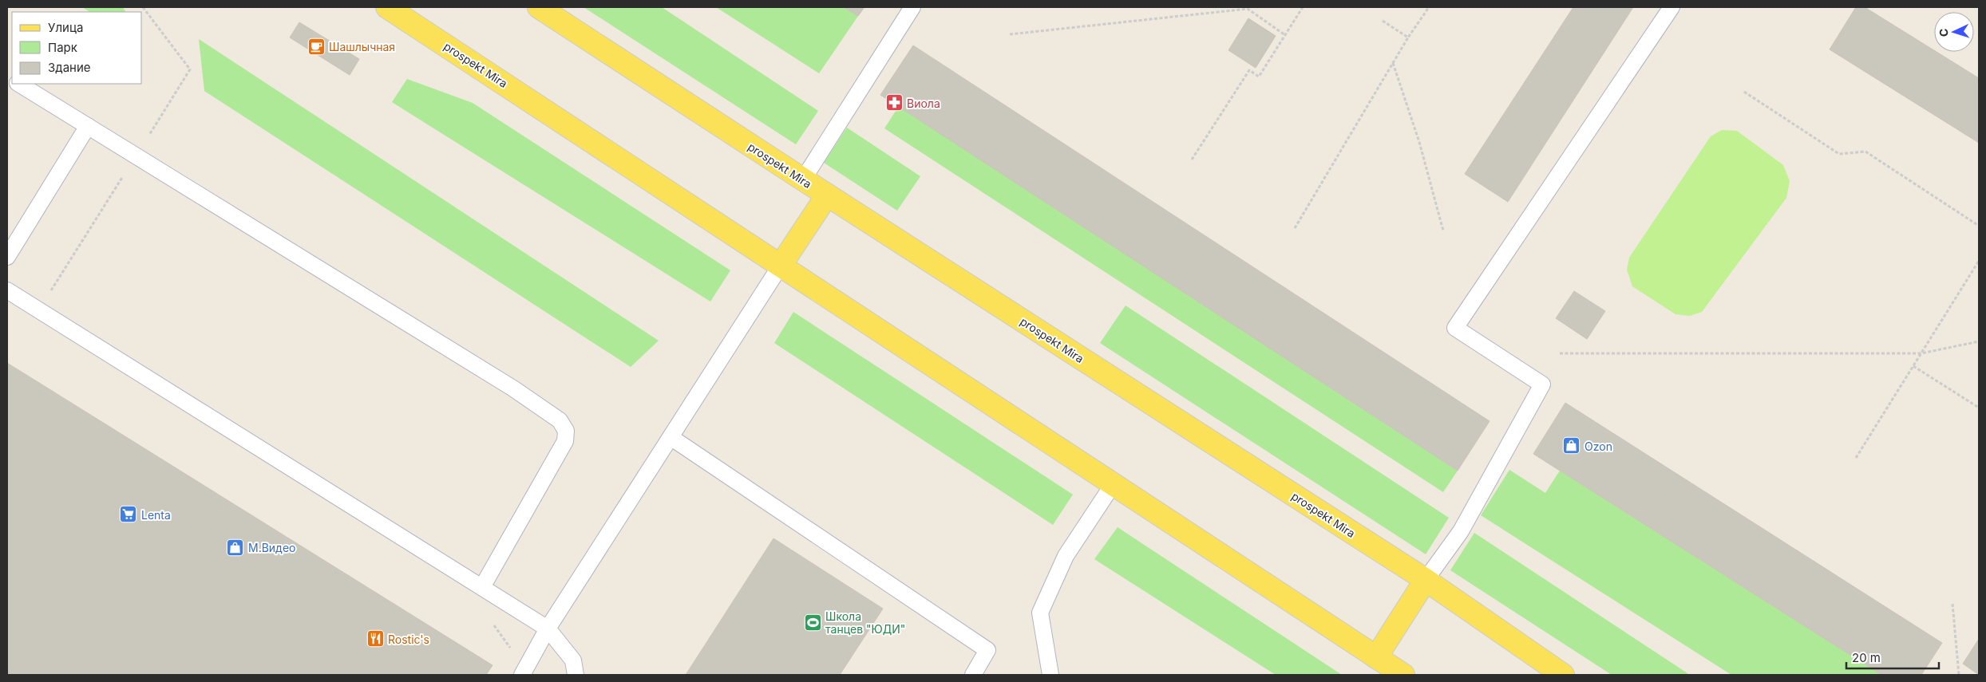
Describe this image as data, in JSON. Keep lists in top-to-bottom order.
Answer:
{
  "streets": {
    "main road": ["prospekt Mira"]
  },
  "places": {
    "cafe": ["Шашлычная"],
    "pharmacy": ["Виола"],
    "shop": ["Ozon", "М.Видео"],
    "supermarket": ["Lenta"],
    "sports": ["Школа танцев \"ЮДИ\""],
    "restaurant": ["Rostic's"]
  },
  "legend": ["Улица", "Парк", "Здание"],
  "scale_bar": "20 m",
  "north": "left"
}
